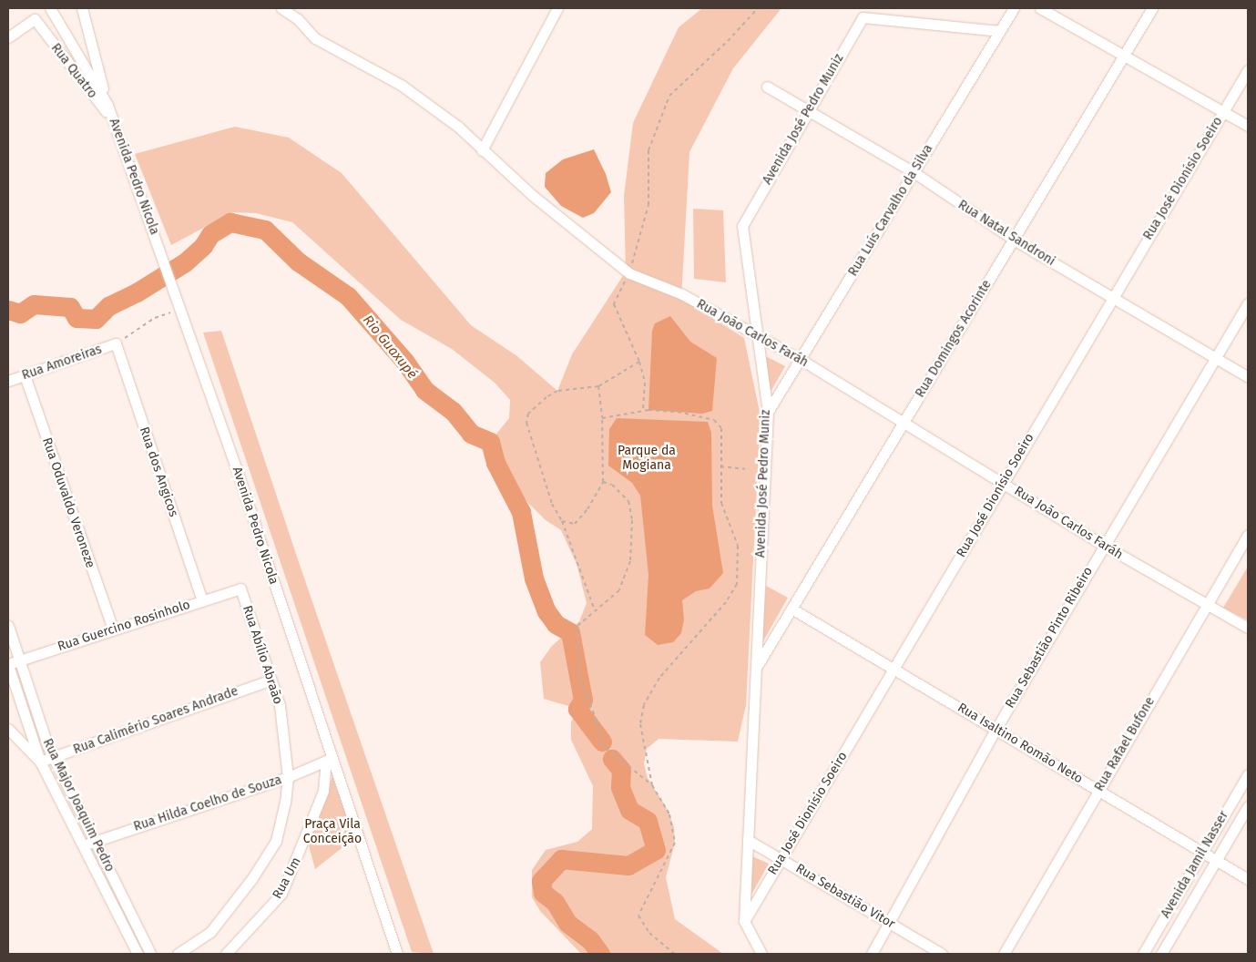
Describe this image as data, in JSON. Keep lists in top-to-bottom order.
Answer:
{
  "streets": {
    "street": [
      "Rua Quatro",
      "Avenida José Pedro Muniz",
      "Avenida Pedro Nicola",
      "Rua José Dionísio Soeiro",
      "Rua Luís Carvalho da Silva",
      "Rua Natal Sandroni",
      "Rua João Carlos Faráh",
      "Rua Domingos Acorinte",
      "Rua Amoreiras",
      "Rua dos Angicos",
      "Rua Oduvaldo Veroneze",
      "Rua Guercino Rosinholo",
      "Rua Sebastião Pinto Ribeiro",
      "Rua Abílio Abraão",
      "Rua Calimério Soares Andrade",
      "Rua Isaltino Romão Neto",
      "Rua Rafael Bufone",
      "Rua Hilda Coelho de Souza",
      "Rua Major Joaquim Pedro",
      "Avenida Jamil Nasser",
      "Rua Um",
      "Rua Sebastião Vitor"
    ]
  },
  "crossings": [
    ["Rua Quatro", "Avenida Pedro Nicola"],
    ["Avenida José Pedro Muniz", "Rua José Dionísio Soeiro"],
    ["Avenida José Pedro Muniz", "Rua Luís Carvalho da Silva"],
    ["Avenida José Pedro Muniz", "Rua Natal Sandroni"],
    ["Avenida José Pedro Muniz", "Rua João Carlos Faráh"],
    ["Avenida José Pedro Muniz", "Rua Domingos Acorinte"],
    ["Avenida José Pedro Muniz", "Rua Sebastião Vitor"],
    ["Avenida Pedro Nicola", "Rua Hilda Coelho de Souza"],
    ["Avenida Pedro Nicola", "Rua Um"],
    ["Rua José Dionísio Soeiro", "Rua Natal Sandroni"],
    ["Rua José Dionísio Soeiro", "Rua João Carlos Faráh"],
    ["Rua José Dionísio Soeiro", "Rua Isaltino Romão Neto"],
    ["Rua José Dionísio Soeiro", "Rua Sebastião Vitor"],
    ["Rua Luís Carvalho da Silva", "Rua Natal Sandroni"],
    ["Rua Luís Carvalho da Silva", "Rua João Carlos Faráh"],
    ["Rua Natal Sandroni", "Rua Domingos Acorinte"],
    ["Rua Natal Sandroni", "Rua Sebastião Pinto Ribeiro"],
    ["Rua João Carlos Faráh", "Rua Domingos Acorinte"],
    ["Rua João Carlos Faráh", "Rua Sebastião Pinto Ribeiro"],
    ["Rua João Carlos Faráh", "Rua Rafael Bufone"],
    ["Rua Domingos Acorinte", "Rua Isaltino Romão Neto"],
    ["Rua Amoreiras", "Rua dos Angicos"],
    ["Rua Amoreiras", "Rua Oduvaldo Veroneze"],
    ["Rua dos Angicos", "Rua Guercino Rosinholo"],
    ["Rua Oduvaldo Veroneze", "Rua Guercino Rosinholo"],
    ["Rua Guercino Rosinholo", "Rua Abílio Abraão"],
    ["Rua Guercino Rosinholo", "Rua Major Joaquim Pedro"],
    ["Rua Sebastião Pinto Ribeiro", "Rua Isaltino Romão Neto"],
    ["Rua Sebastião Pinto Ribeiro", "Rua Sebastião Vitor"],
    ["Rua Abílio Abraão", "Rua Calimério Soares Andrade"],
    ["Rua Abílio Abraão", "Rua Hilda Coelho de Souza"],
    ["Rua Calimério Soares Andrade", "Rua Major Joaquim Pedro"],
    ["Rua Isaltino Romão Neto", "Rua Rafael Bufone"],
    ["Rua Isaltino Romão Neto", "Avenida Jamil Nasser"],
    ["Rua Hilda Coelho de Souza", "Rua Major Joaquim Pedro"],
    ["Rua Hilda Coelho de Souza", "Rua Um"]
  ],
  "water": ["Rio Guaxupé"],
  "parks": ["Parque da Mogiana", "Praça Vila Conceição"]
}
